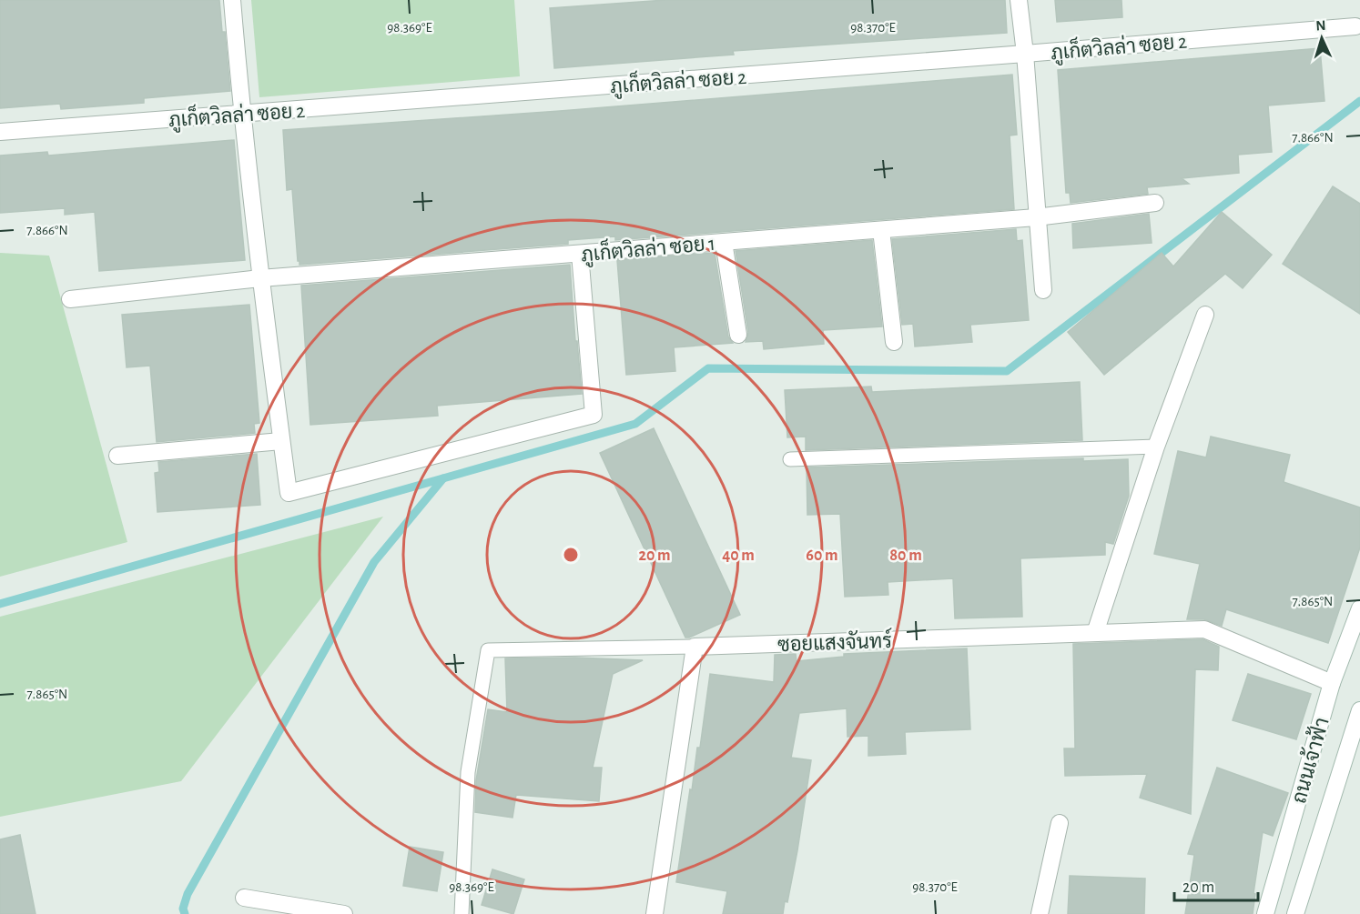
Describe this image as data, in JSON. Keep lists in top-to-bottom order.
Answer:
{
  "streets": {
    "street": [
      "ภูเก็ตวิลล่า ซอย 2",
      "ภูเก็ตวิลล่า ซอย 1",
      "ซอยแสงจันทร์",
      "ถนนเจ้าฟ้า"
    ]
  },
  "crossings": [
    ["ซอยแสงจันทร์", "ถนนเจ้าฟ้า"]
  ],
  "scale_bar": "20 m",
  "north": "top",
  "coordinates": [
    "98.369°E",
    "98.370°E",
    "7.866°N",
    "7.865°N"
  ],
  "rings": [
    "20 m",
    "40 m",
    "60 m",
    "80 m"
  ]
}
